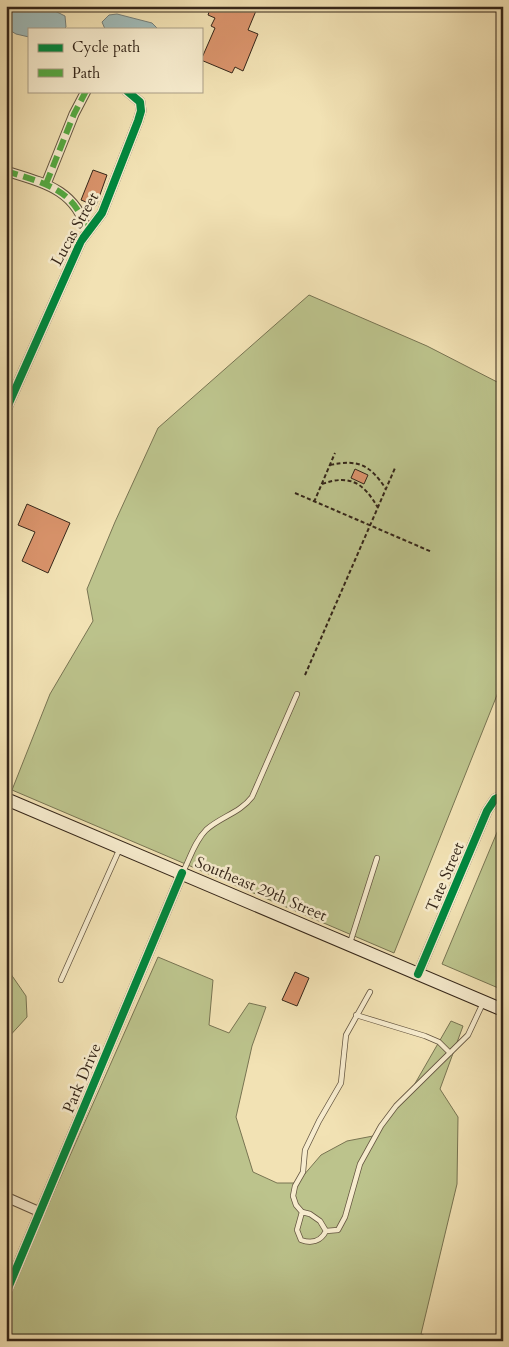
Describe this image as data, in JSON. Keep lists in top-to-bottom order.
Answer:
{
  "streets": {
    "main road": ["Southeast 29th Street"],
    "street": ["Lucas Street", "Tate Street", "Park Drive"]
  },
  "crossings": [
    ["Tate Street", "Southeast 29th Street"],
    ["Southeast 29th Street", "Park Drive"]
  ],
  "legend": ["Cycle path", "Path"]
}
